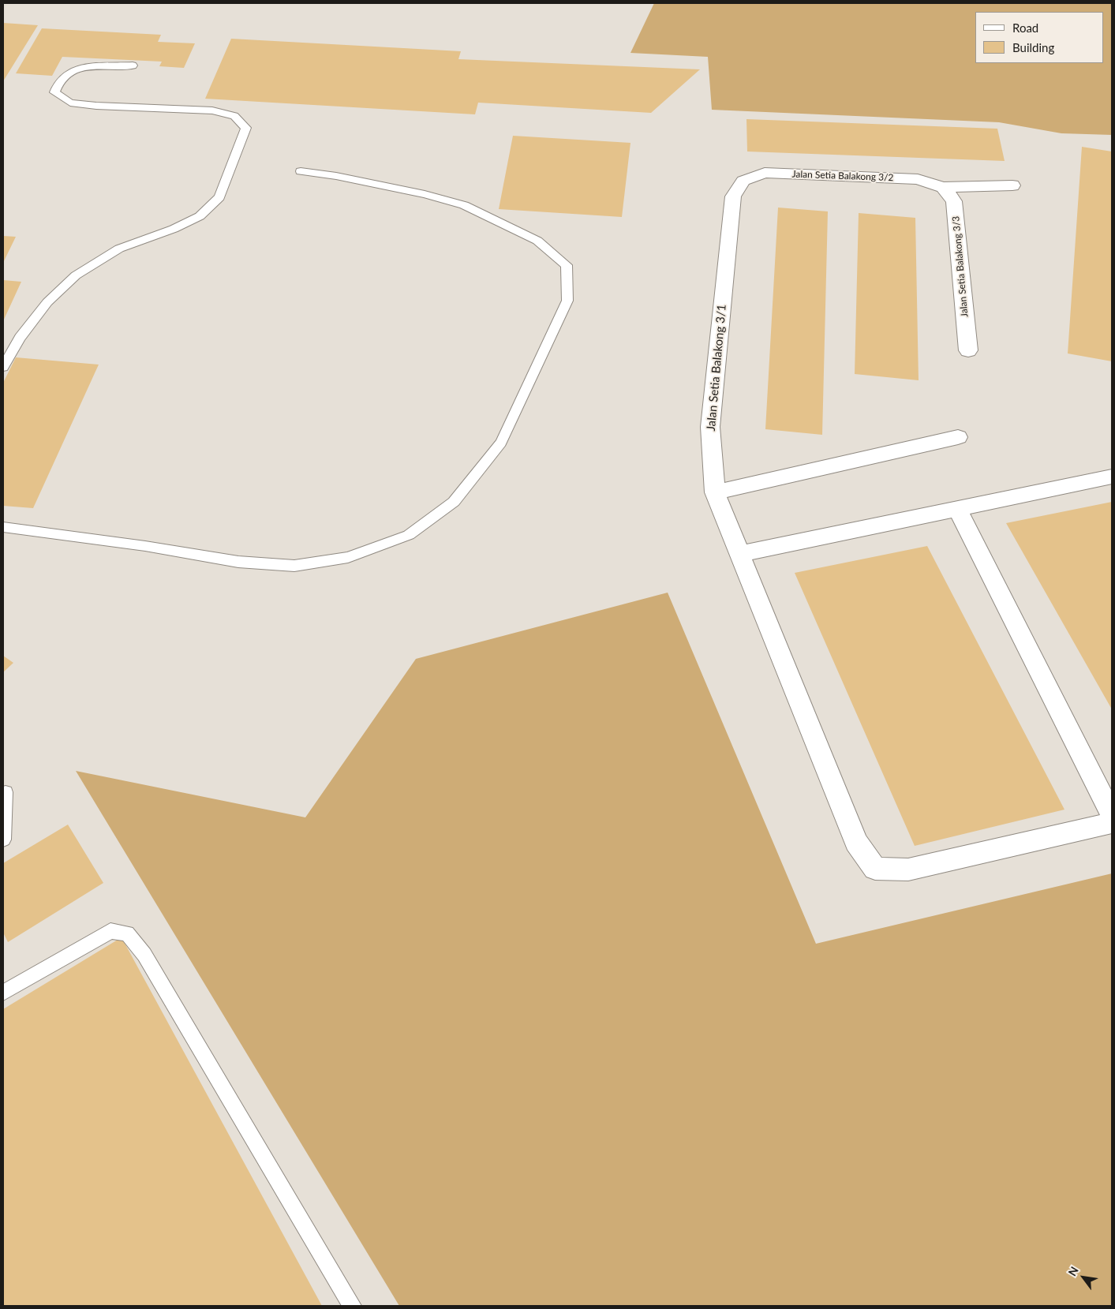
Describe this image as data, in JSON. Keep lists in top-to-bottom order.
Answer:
{
  "streets": {
    "street": ["Jalan Setia Balakong 3/2", "Jalan Setia Balakong 3/3", "Jalan Setia Balakong 3/1"]
  },
  "crossings": [
    ["Jalan Setia Balakong 3/2", "Jalan Setia Balakong 3/3"],
    ["Jalan Setia Balakong 3/2", "Jalan Setia Balakong 3/1"]
  ],
  "legend": ["Road", "Building"],
  "north": "top left"
}
